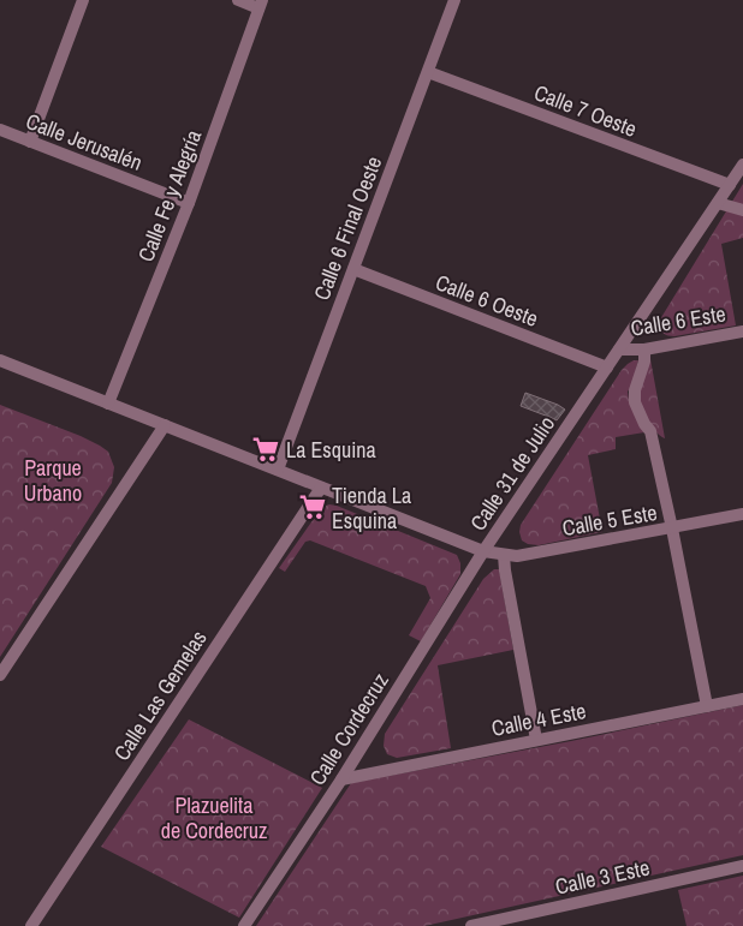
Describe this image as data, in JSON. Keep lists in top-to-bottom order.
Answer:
{
  "streets": {
    "street": [
      "Calle 7 Oeste",
      "Calle Jerusalén",
      "Calle Fe y Alegría",
      "Calle 6 Final Oeste",
      "Calle 6 Oeste",
      "Calle 6 Este",
      "Calle 31 de Julio",
      "Calle 5 Este",
      "Calle Las Gemelas",
      "Calle 4 Este",
      "Calle Cordecruz",
      "Calle 3 Este"
    ]
  },
  "crossings": [
    ["Calle 7 Oeste", "Calle 6 Final Oeste"],
    ["Calle 7 Oeste", "Calle 31 de Julio"],
    ["Calle Jerusalén", "Calle Fe y Alegría"],
    ["Calle Fe y Alegría", "Calle 31 de Julio"],
    ["Calle 6 Final Oeste", "Calle 6 Oeste"],
    ["Calle 6 Final Oeste", "Calle 31 de Julio"],
    ["Calle 6 Oeste", "Calle 31 de Julio"],
    ["Calle 6 Este", "Calle 31 de Julio"],
    ["Calle 31 de Julio", "Calle 5 Este"],
    ["Calle 31 de Julio", "Calle Las Gemelas"],
    ["Calle 31 de Julio", "Calle Cordecruz"],
    ["Calle 5 Este", "Calle Cordecruz"],
    ["Calle 4 Este", "Calle Cordecruz"]
  ],
  "parks": ["Parque Urbano", "Plazuelita de Cordecruz"],
  "places": {
    "supermarket": ["La Esquina", "Tienda La Esquina"]
  }
}
